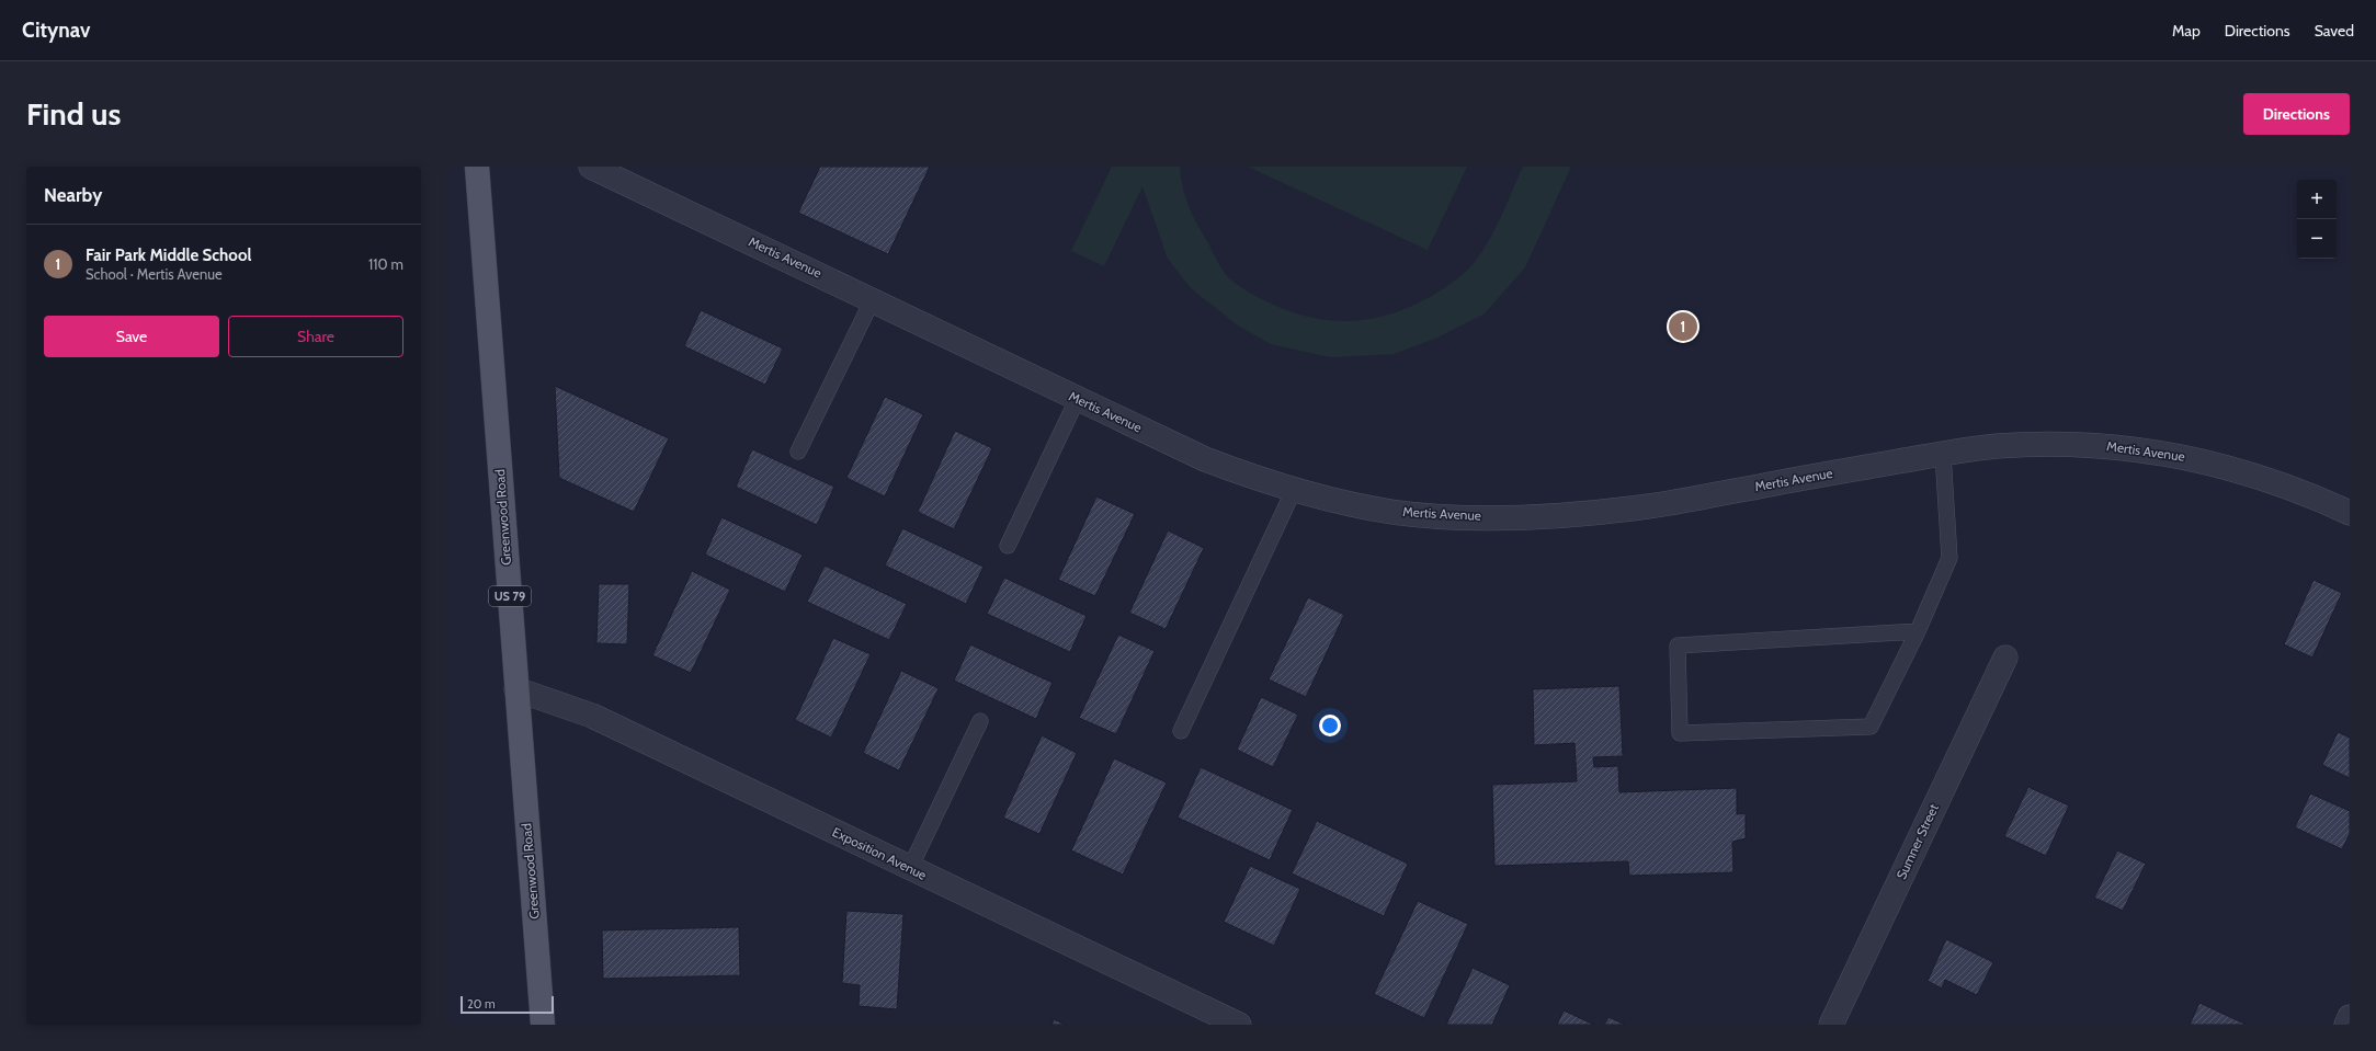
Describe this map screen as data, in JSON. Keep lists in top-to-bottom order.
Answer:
{
  "streets": {
    "main road": ["Greenwood Road", "US 79"],
    "street": ["Mertis Avenue", "Sumner Street", "Exposition Avenue"]
  },
  "crossings": [
    ["Greenwood Road", "Exposition Avenue"]
  ],
  "scale_bar": "20 m",
  "page": {
    "header": "Citynav",
    "nav": ["Map", "Directions", "Saved"],
    "buttons": [
      "Directions",
      ["Save", "Share"]
    ],
    "title": "Find us",
    "heading": "Nearby",
    "map_buttons": ["+", "−"],
    "list": [
      {
        "mark": "1",
        "name": "Fair Park Middle School",
        "note": "School · Mertis Avenue",
        "value": "110 m"
      }
    ],
    "pins": "1",
    "scale": "20 m"
  }
}
